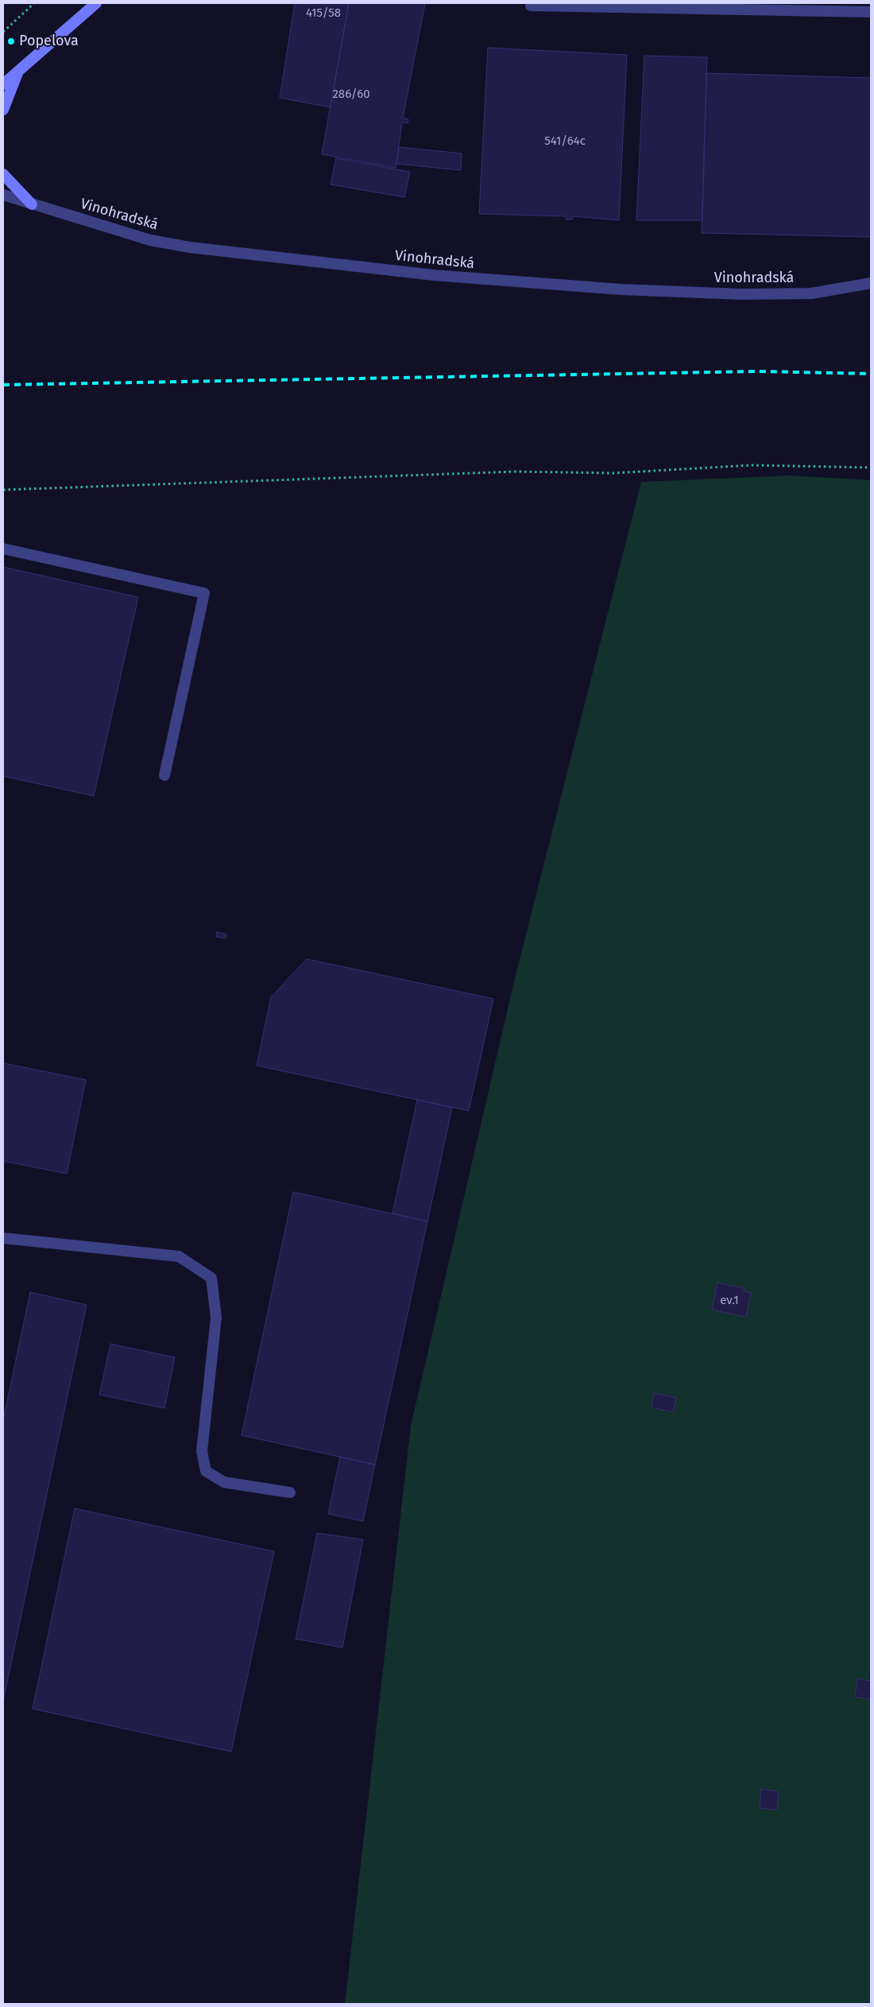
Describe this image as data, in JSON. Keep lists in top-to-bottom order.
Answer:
{
  "streets": {
    "street": ["Vinohradská"]
  },
  "places": ["Popelova"],
  "house_numbers": [
    "415/58",
    "286/60",
    "541/64c",
    "ev.1"
  ]
}
